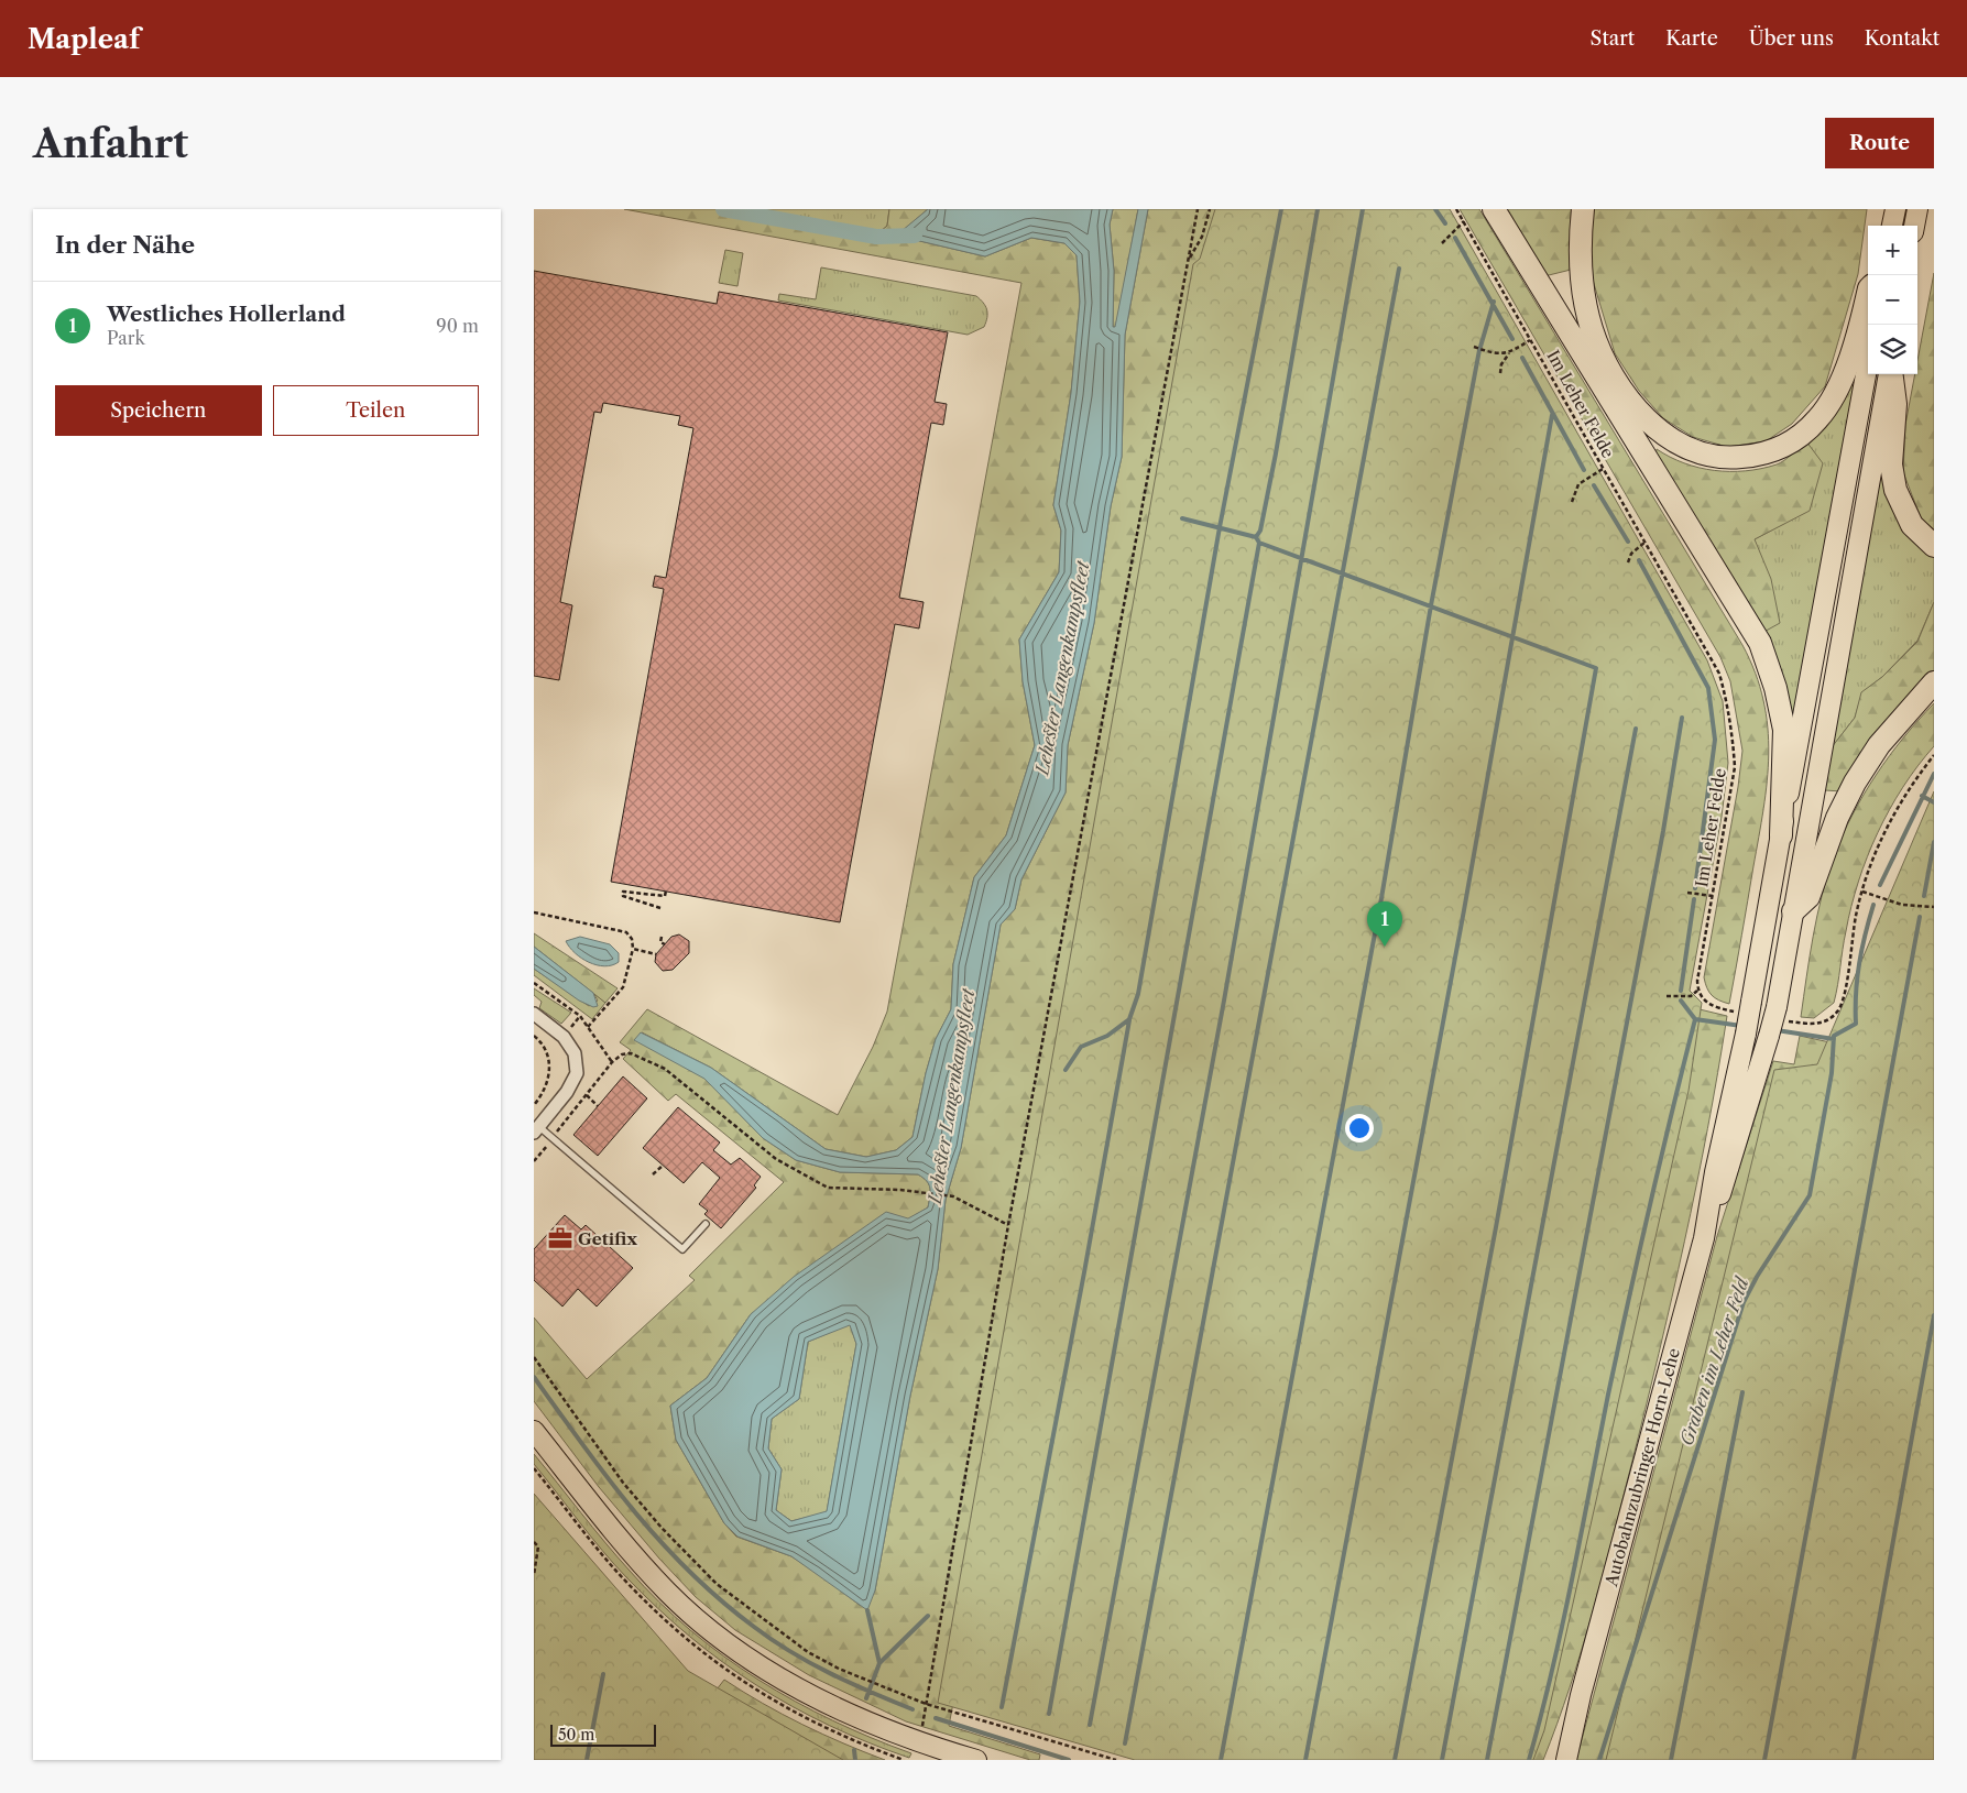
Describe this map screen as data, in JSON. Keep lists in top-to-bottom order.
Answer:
{
  "streets": {
    "main road": ["Autobahnzubringer Horn-Lehe"],
    "path": ["Im Leher Felde"]
  },
  "water": ["Lehester Langenkampsfleet", "Graben im Leher Feld"],
  "places": {
    "office": ["Getifix"]
  },
  "scale_bar": "50 m",
  "page": {
    "header": "Mapleaf",
    "nav": [
      "Start",
      "Karte",
      "Über uns",
      "Kontakt"
    ],
    "buttons": [
      "Route",
      ["Speichern", "Teilen"]
    ],
    "title": "Anfahrt",
    "heading": "In der Nähe",
    "map_buttons": ["+", "−"],
    "list": [
      {
        "mark": "1",
        "name": "Westliches Hollerland",
        "note": "Park",
        "value": "90 m"
      }
    ],
    "pins": "1",
    "scale": "50 m"
  }
}
